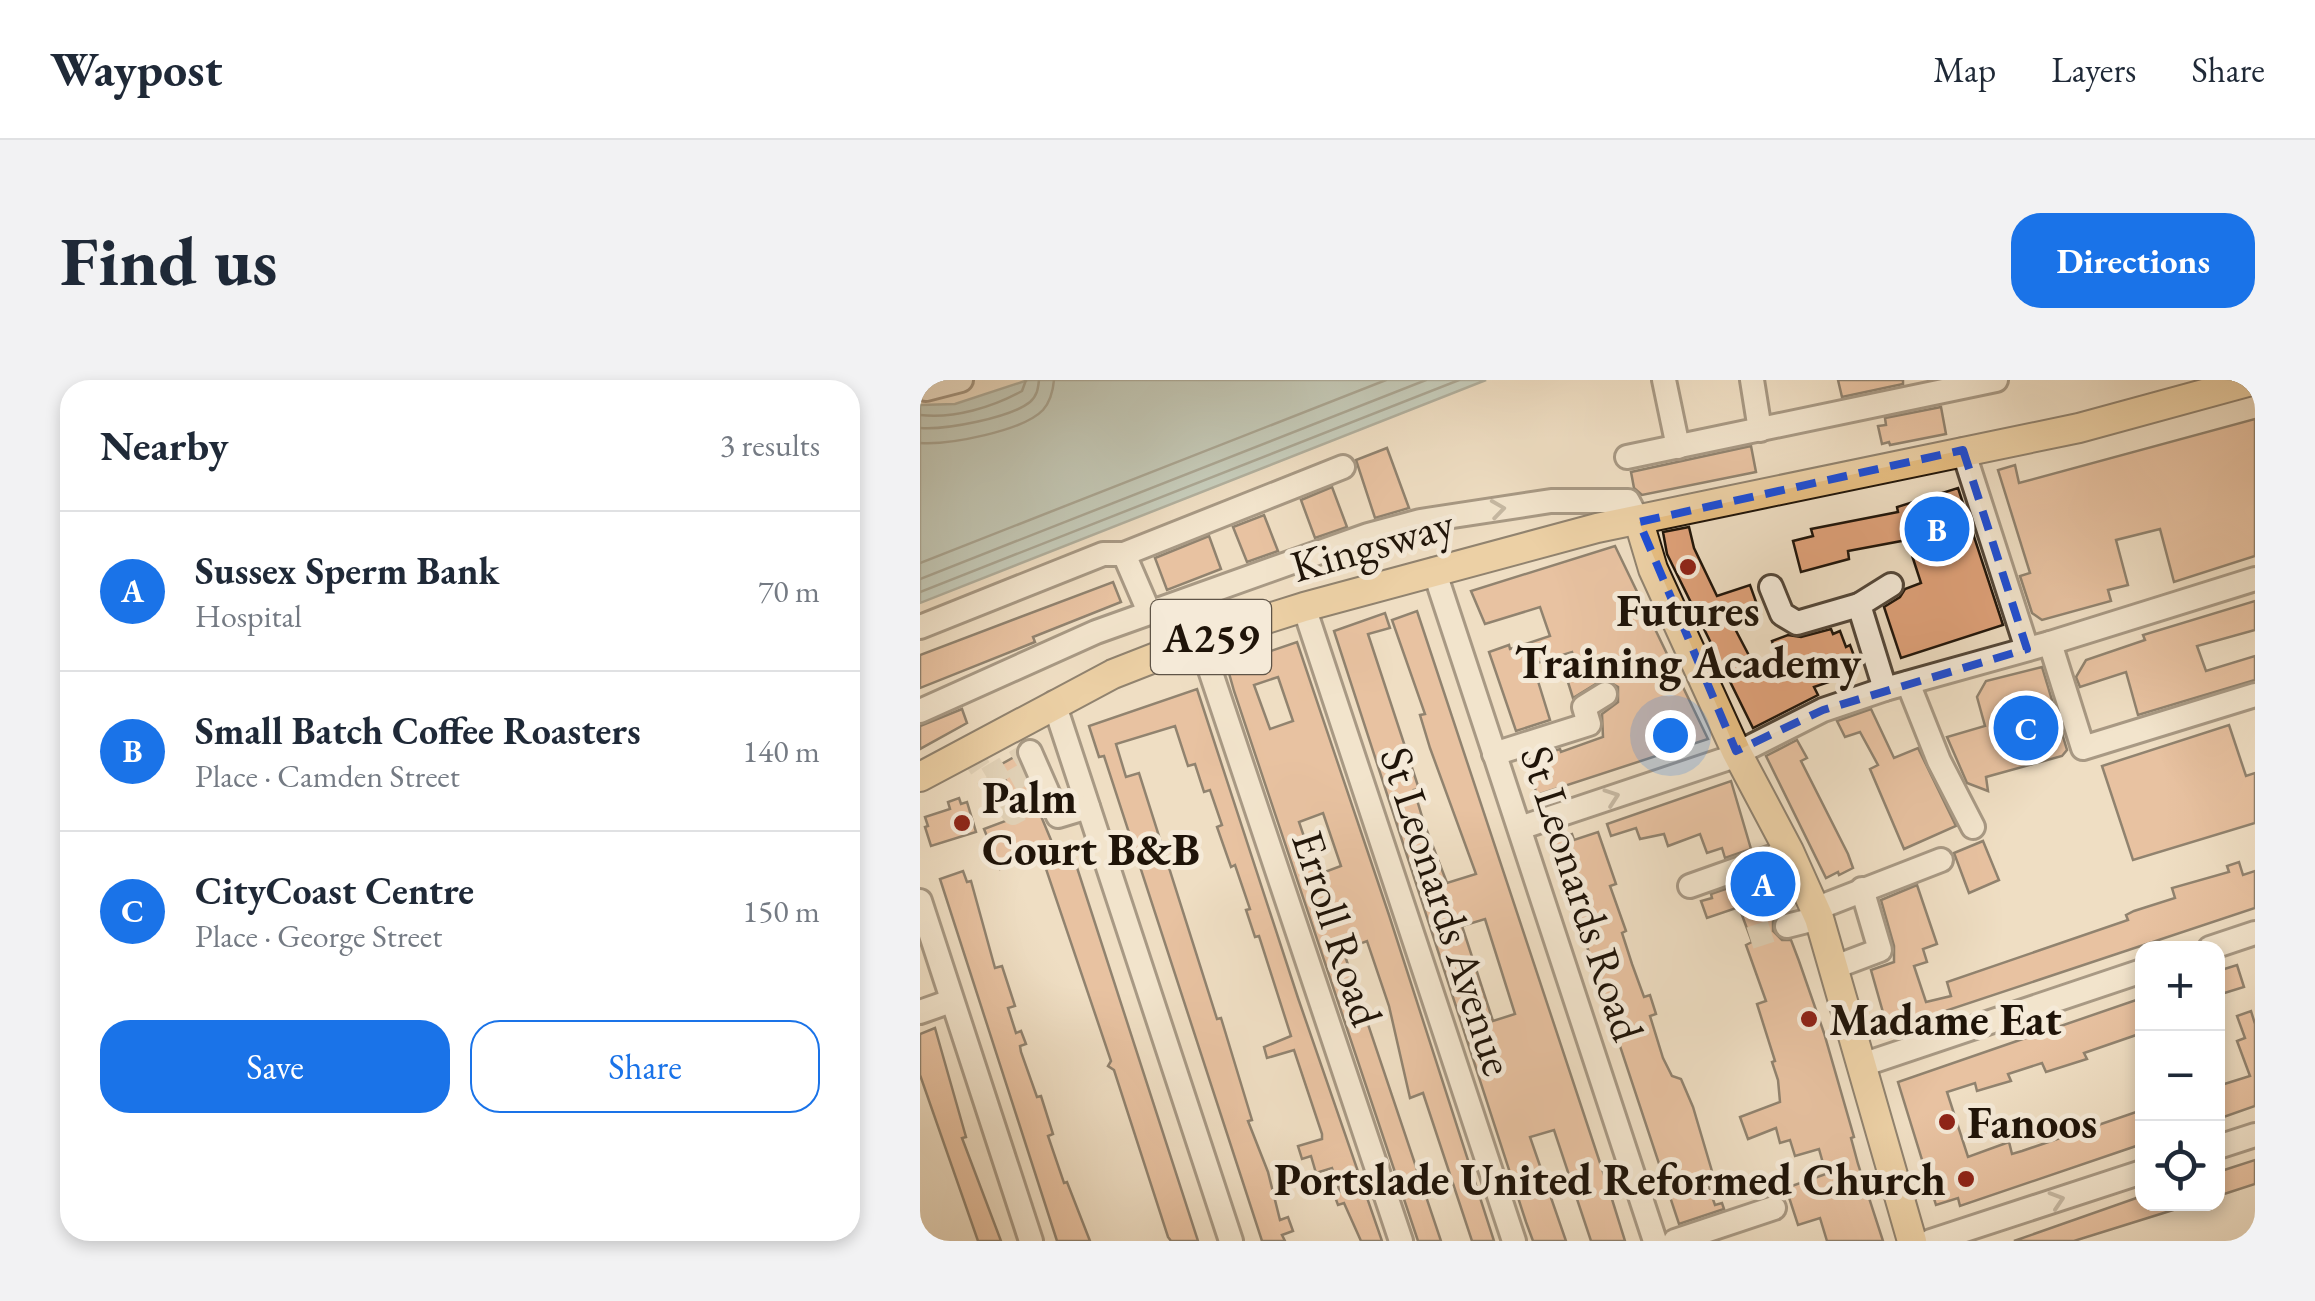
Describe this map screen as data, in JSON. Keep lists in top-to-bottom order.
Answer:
{
  "streets": {
    "main road": ["Kingsway", "A259"],
    "street": ["St Leonards Road", "St Leonards Avenue", "Erroll Road"]
  },
  "crossings": [
    ["Kingsway", "A259"],
    ["Kingsway", "St Leonards Road"],
    ["Kingsway", "St Leonards Avenue"],
    ["Kingsway", "Erroll Road"]
  ],
  "places": [
    "Futures Training Academy",
    "Palm Court B&B",
    "Madame Eat",
    "Fanoos",
    "Portslade United Reformed Church"
  ],
  "page": {
    "header": "Waypost",
    "nav": ["Map", "Layers", "Share"],
    "buttons": [
      "Directions",
      ["Save", "Share"]
    ],
    "title": "Find us",
    "heading": ["Nearby", "3 results"],
    "pins": ["B", "C", "A"],
    "list": [
      {
        "mark": "A",
        "name": "Sussex Sperm Bank",
        "note": "Hospital",
        "value": "70 m"
      },
      {
        "mark": "B",
        "name": "Small Batch Coffee Roasters",
        "note": "Place · Camden Street",
        "value": "140 m"
      },
      {
        "mark": "C",
        "name": "CityCoast Centre",
        "note": "Place · George Street",
        "value": "150 m"
      }
    ],
    "map_buttons": ["+", "−"]
  }
}
